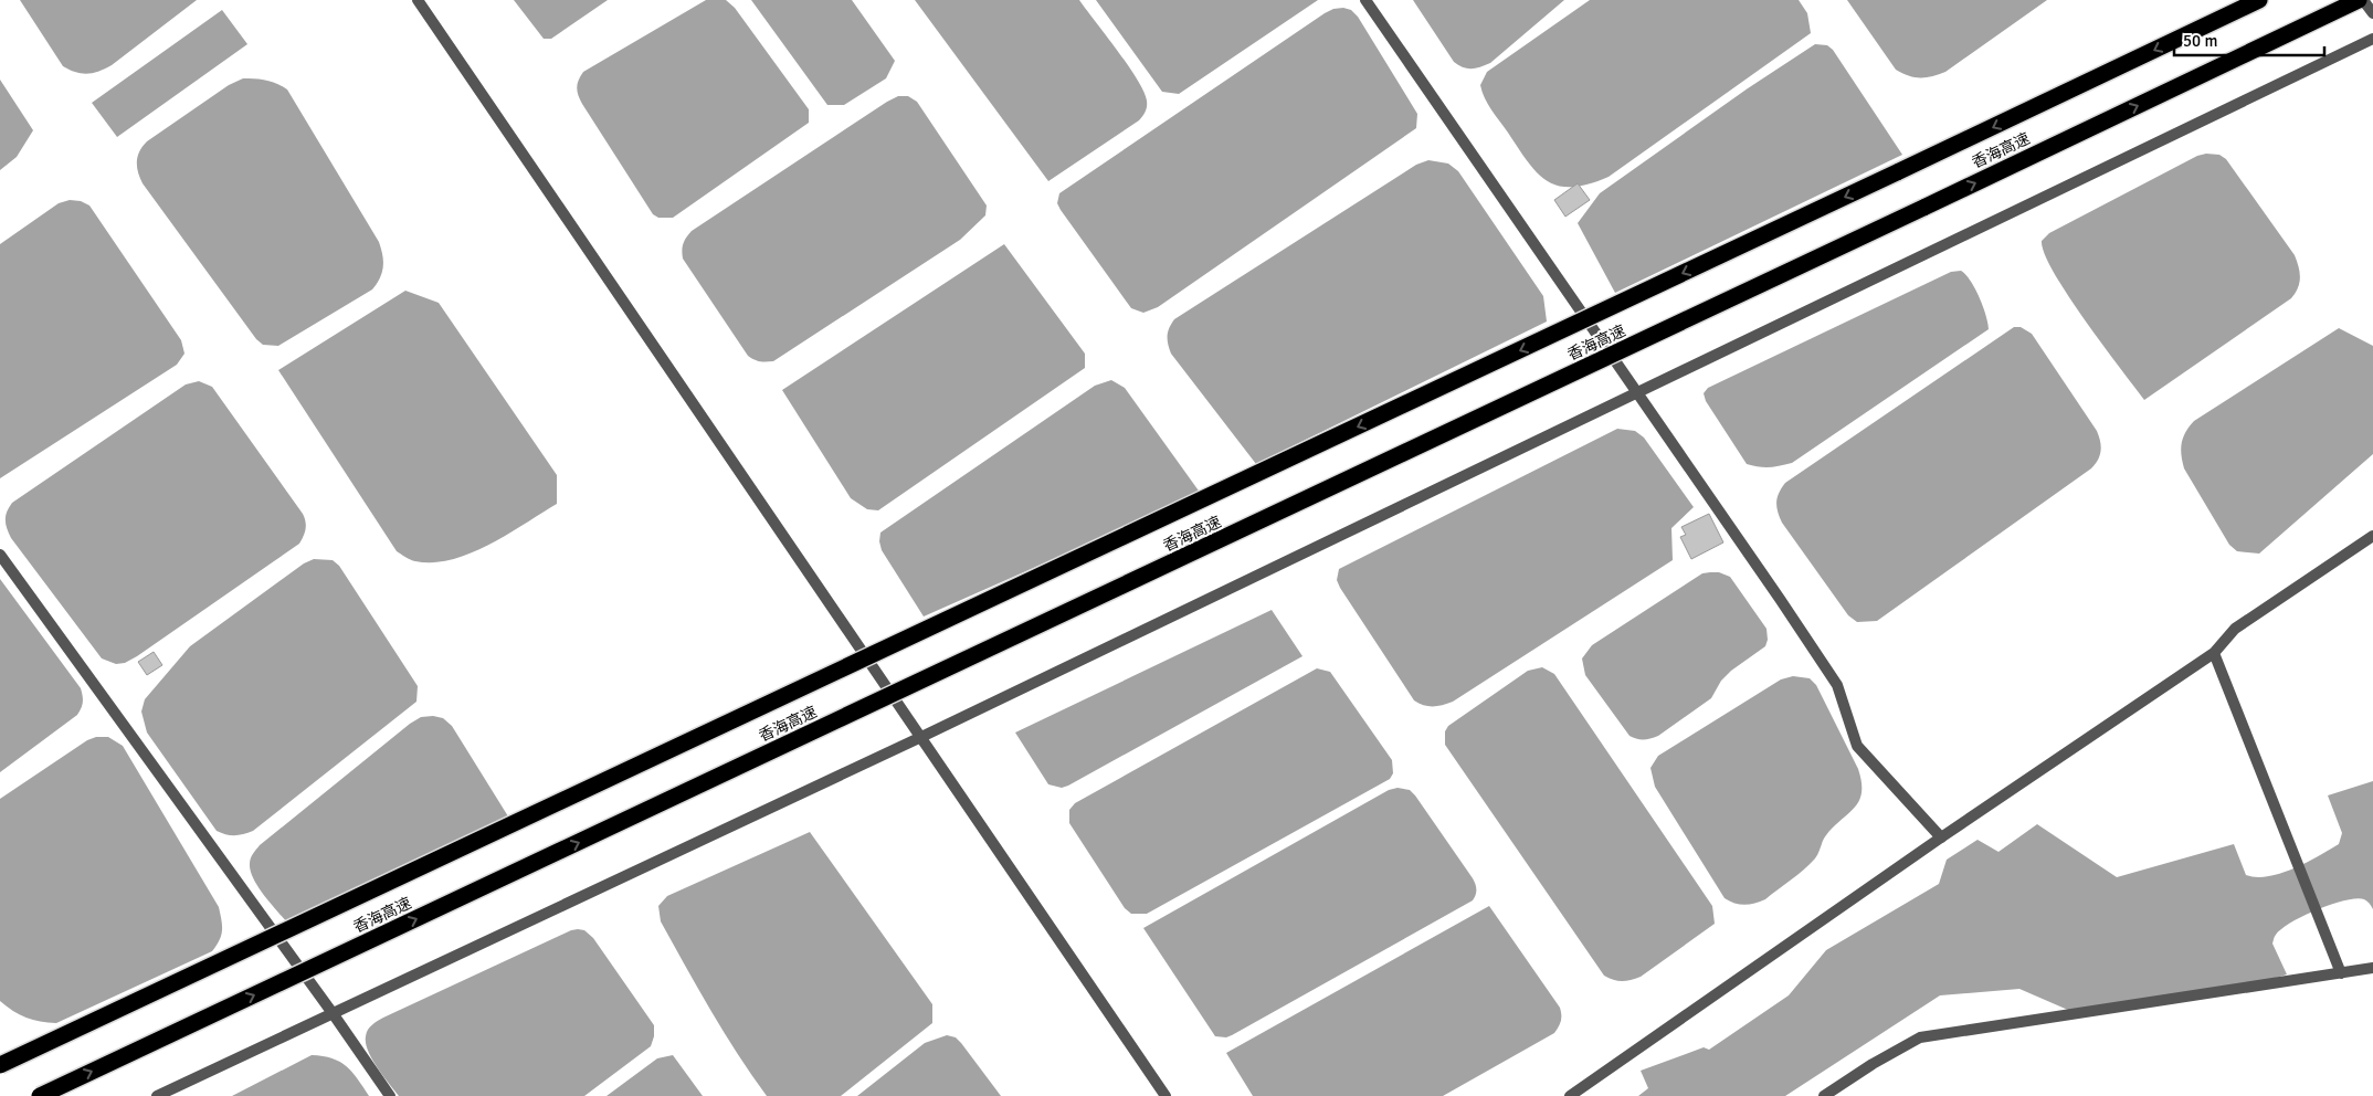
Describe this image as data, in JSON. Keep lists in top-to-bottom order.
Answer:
{
  "streets": {
    "highway": ["香海高速"]
  },
  "scale_bar": "50 m"
}
